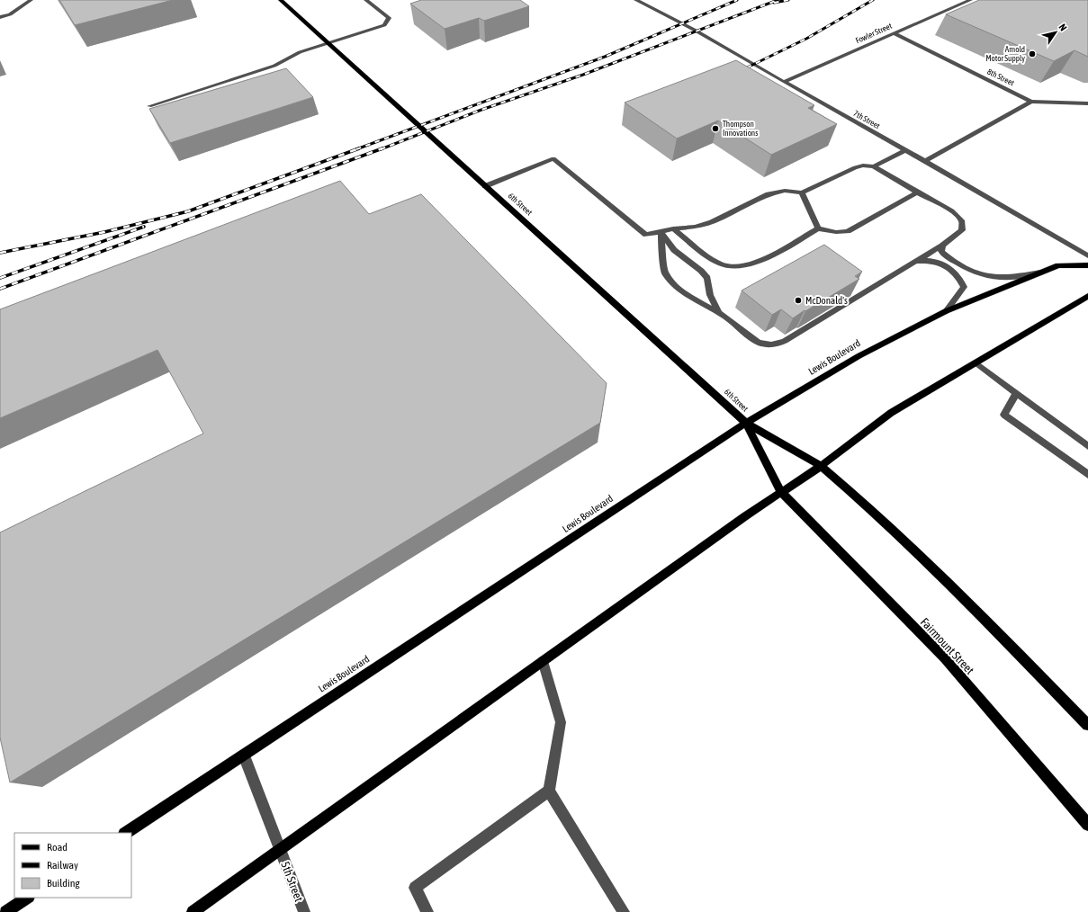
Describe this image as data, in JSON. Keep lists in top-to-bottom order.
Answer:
{
  "streets": {
    "main road": ["6th Street", "Lewis Boulevard", "Fairmount Street"],
    "street": [
      "Fowler Street",
      "8th Street",
      "7th Street",
      "5th Street"
    ]
  },
  "crossings": [
    ["Fowler Street", "8th Street"],
    ["Fowler Street", "7th Street"],
    ["6th Street", "Lewis Boulevard"],
    ["6th Street", "Fairmount Street"],
    ["Lewis Boulevard", "5th Street"]
  ],
  "places": ["Arnold Motor Supply", "Thompson Innovations", "McDonald's"],
  "legend": ["Road", "Railway", "Building"],
  "north": "top right"
}
